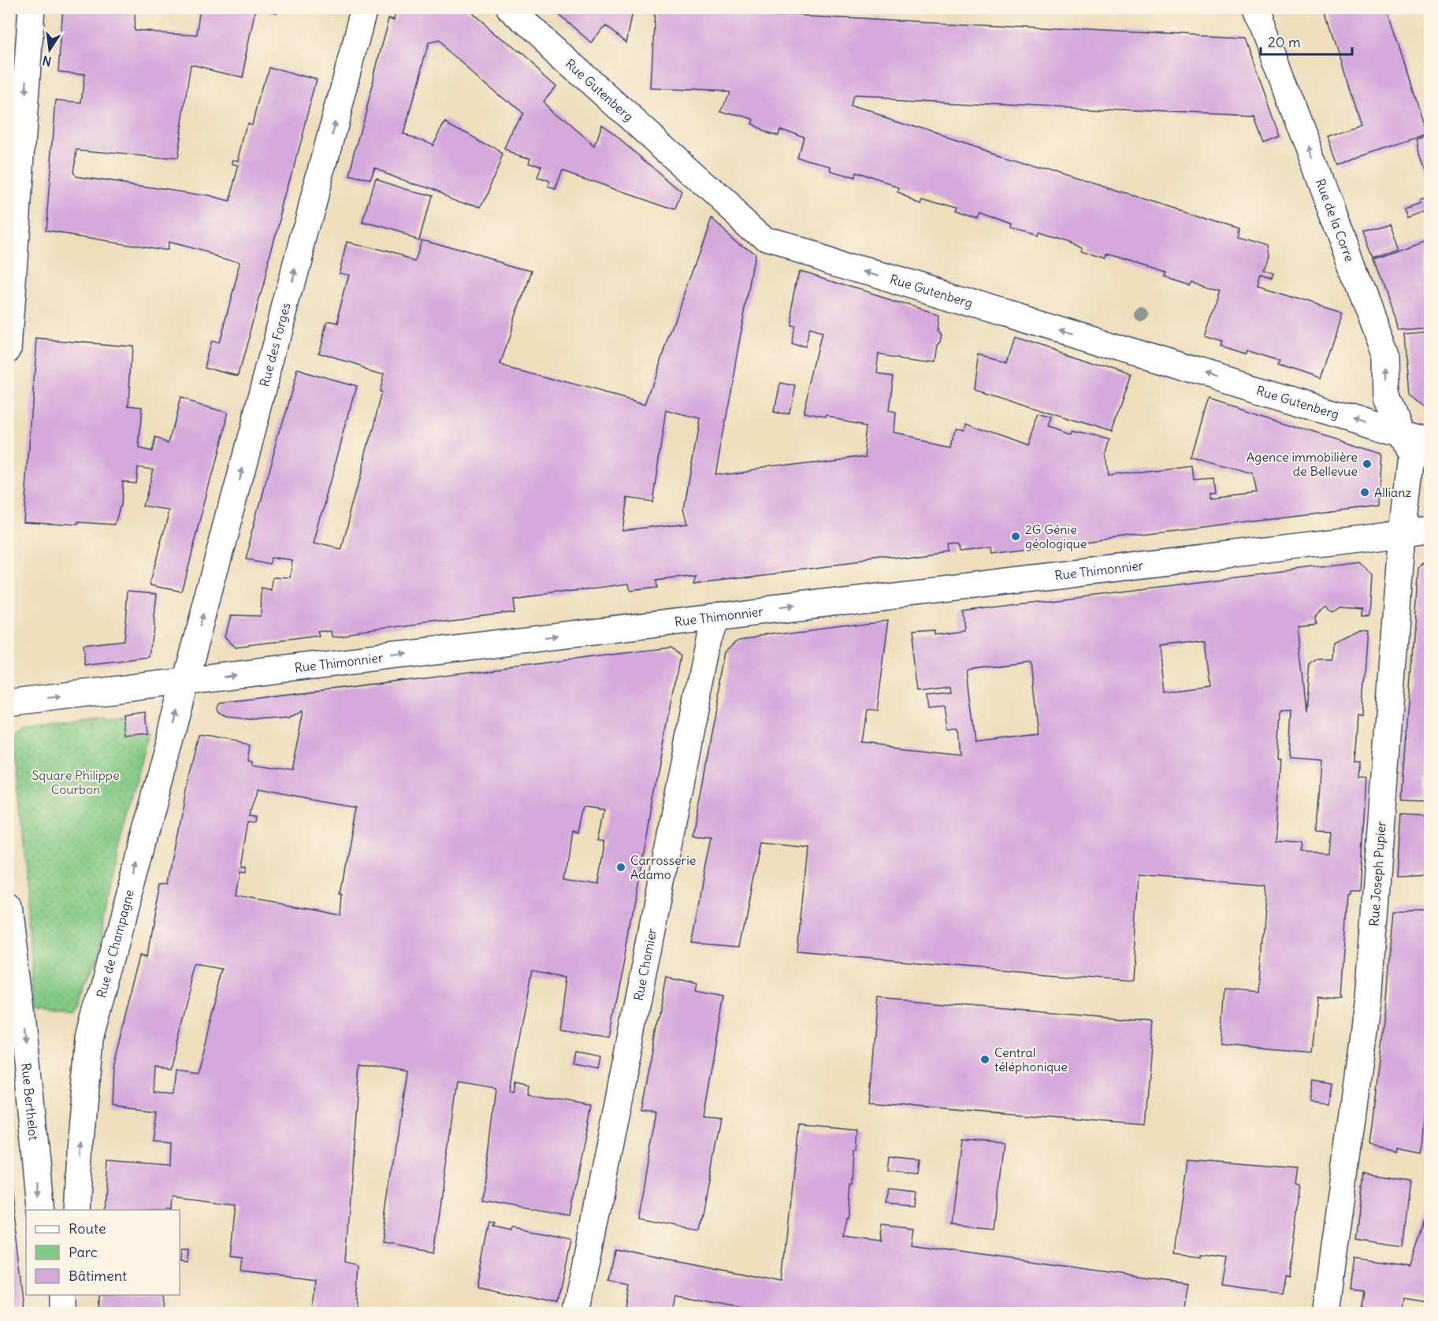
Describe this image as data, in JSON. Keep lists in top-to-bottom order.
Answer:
{
  "streets": {
    "street": [
      "Rue Gutenberg",
      "Rue de la Corre",
      "Rue des Forges",
      "Rue Thimonnier",
      "Rue Joseph Pupier",
      "Rue de Champagne",
      "Rue Chomier",
      "Rue Berthelot"
    ]
  },
  "crossings": [
    ["Rue Gutenberg", "Rue de la Corre"],
    ["Rue Gutenberg", "Rue Joseph Pupier"],
    ["Rue de la Corre", "Rue Joseph Pupier"],
    ["Rue des Forges", "Rue Thimonnier"],
    ["Rue des Forges", "Rue de Champagne"],
    ["Rue Thimonnier", "Rue Joseph Pupier"],
    ["Rue Thimonnier", "Rue de Champagne"],
    ["Rue Thimonnier", "Rue Chomier"]
  ],
  "one_way": [
    "Rue Gutenberg",
    "Rue de la Corre",
    "Rue des Forges",
    "Rue Thimonnier",
    "Rue de Champagne",
    "Rue Berthelot"
  ],
  "parks": ["Square Philippe Courbon"],
  "places": [
    "Agence immobilière de Bellevue",
    "Allianz",
    "2G Génie géologique",
    "Carrosserie Adamo",
    "Central téléphonique"
  ],
  "legend": ["Route", "Parc", "Bâtiment"],
  "scale_bar": "20 m",
  "north": "bottom"
}
